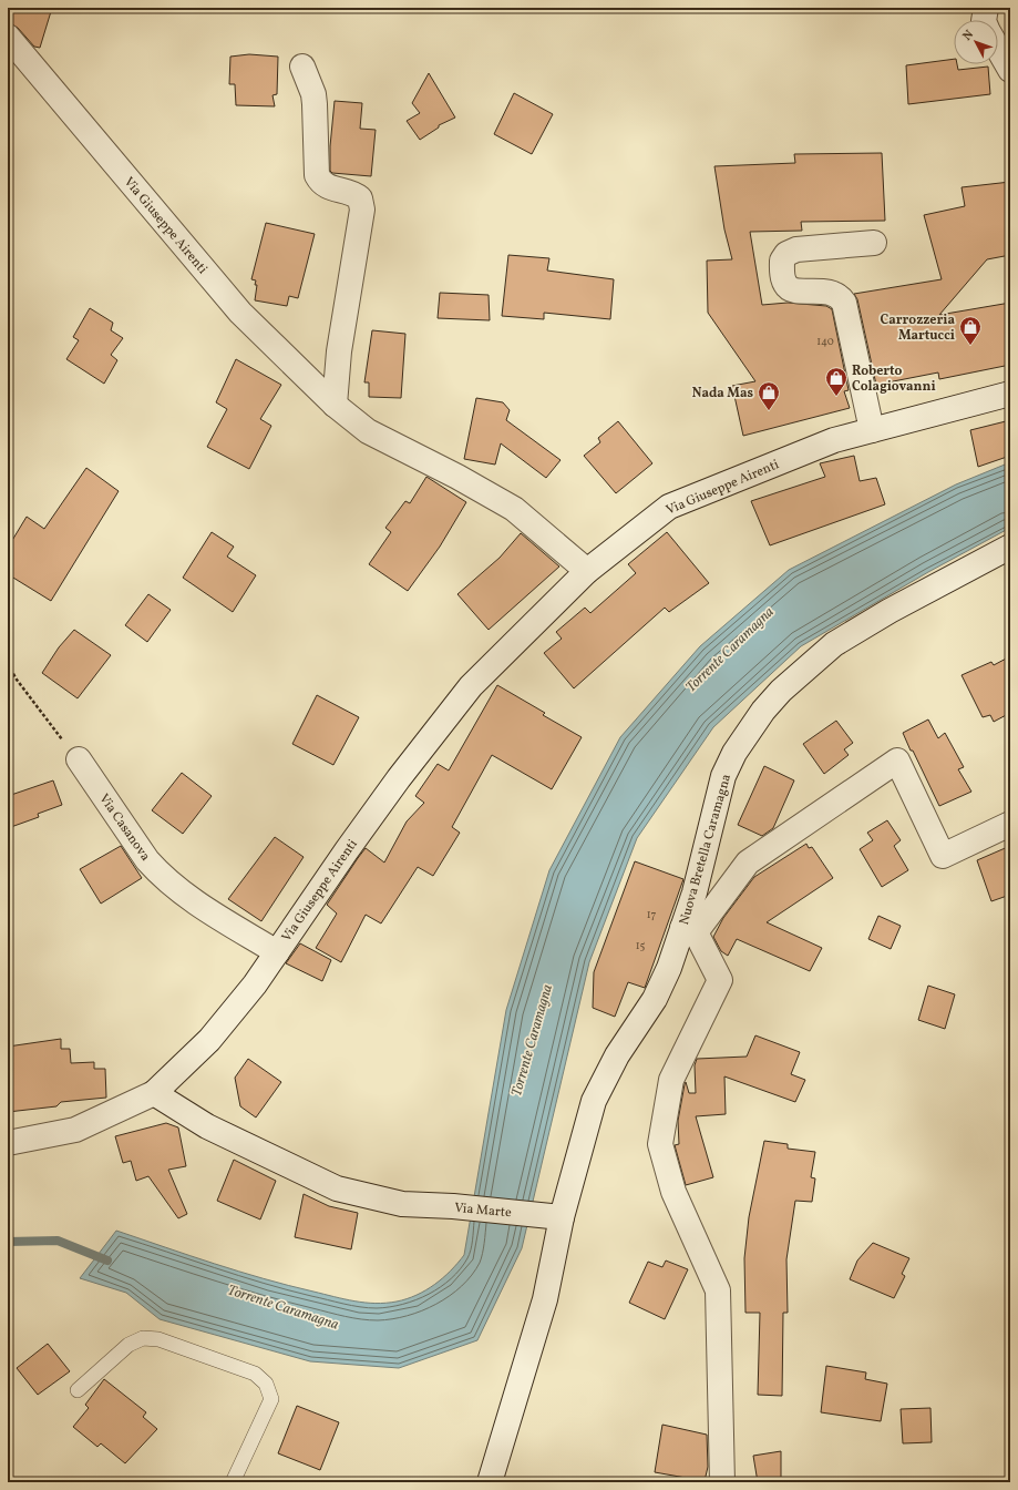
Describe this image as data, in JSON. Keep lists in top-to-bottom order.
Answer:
{
  "streets": {
    "street": [
      "Via Giuseppe Airenti",
      "Via Casanova",
      "Nuova Bretella Caramagna",
      "Via Marte"
    ]
  },
  "crossings": [
    ["Via Giuseppe Airenti", "Via Casanova"],
    ["Via Giuseppe Airenti", "Via Marte"],
    ["Nuova Bretella Caramagna", "Via Marte"]
  ],
  "water": ["Torrente Caramagna"],
  "places": {
    "shop": ["Carrozzeria Martucci", "Roberto Colagiovanni", "Nada Mas"]
  },
  "house_numbers": ["140", "17", "15"],
  "north": "top left"
}
